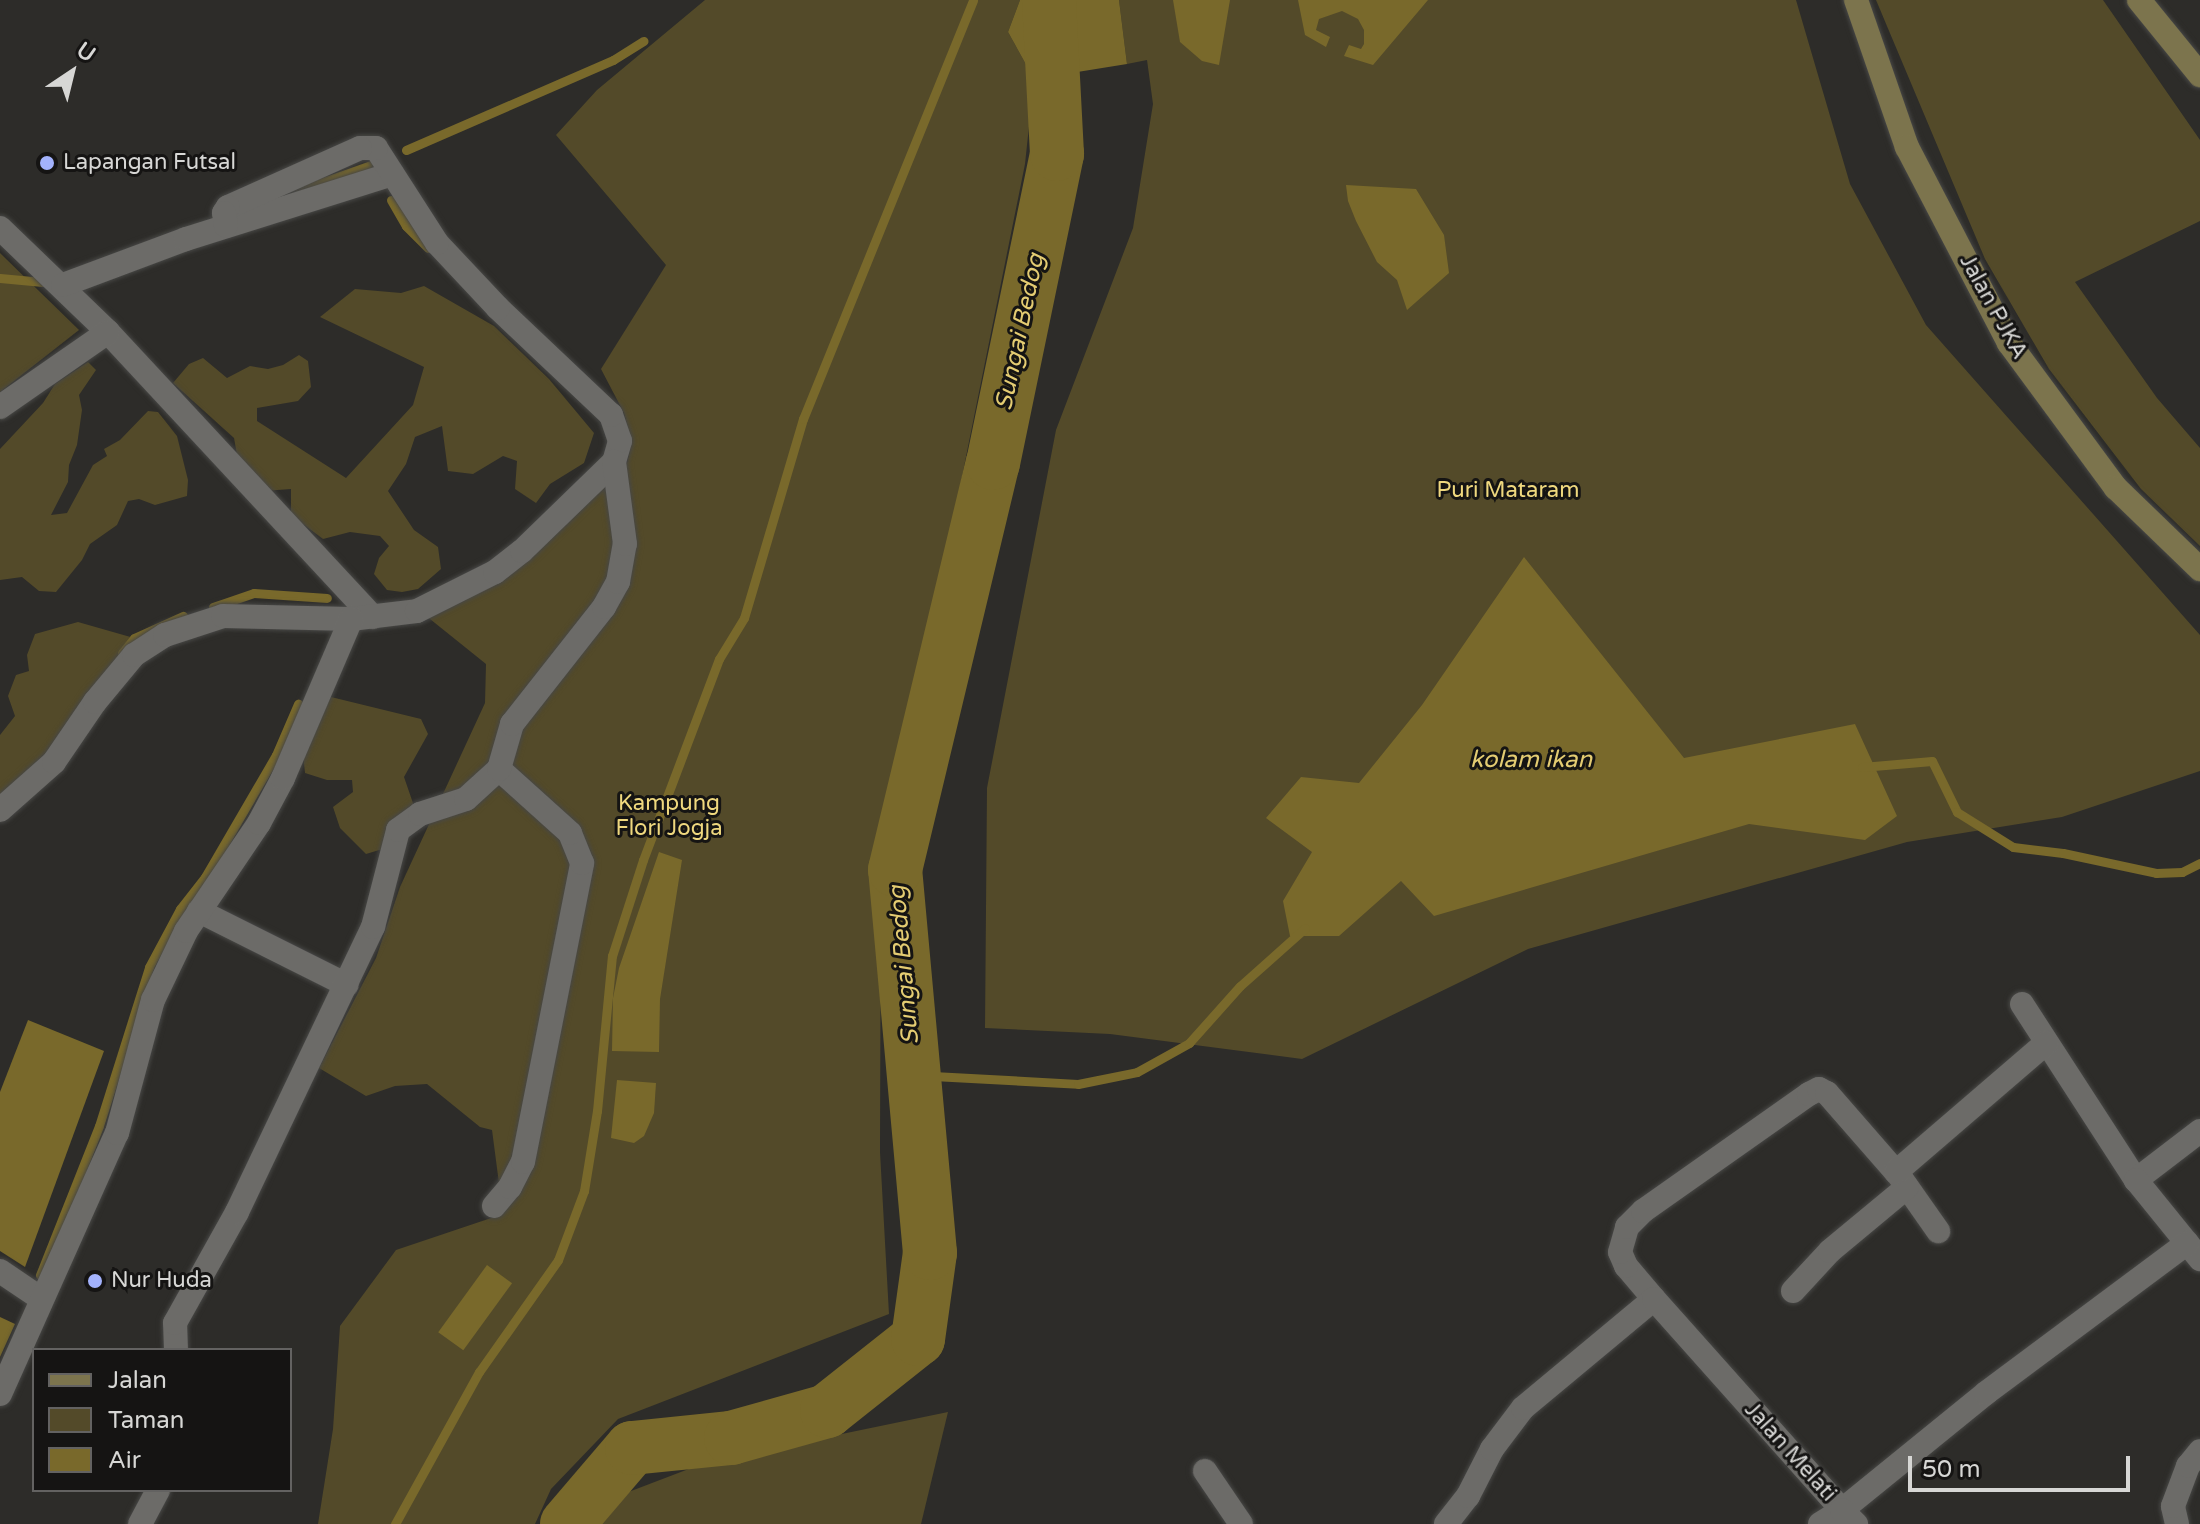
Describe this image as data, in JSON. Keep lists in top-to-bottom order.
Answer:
{
  "streets": {
    "main road": ["Jalan PJKA"],
    "street": ["Jalan Melati"]
  },
  "water": ["Sungai Bedog", "kolam ikan"],
  "parks": ["Puri Mataram", "Kampung Flori Jogja"],
  "places": ["Lapangan Futsal", "Nur Huda"],
  "legend": ["Jalan", "Taman", "Air"],
  "scale_bar": "50 m",
  "north": "top right"
}
